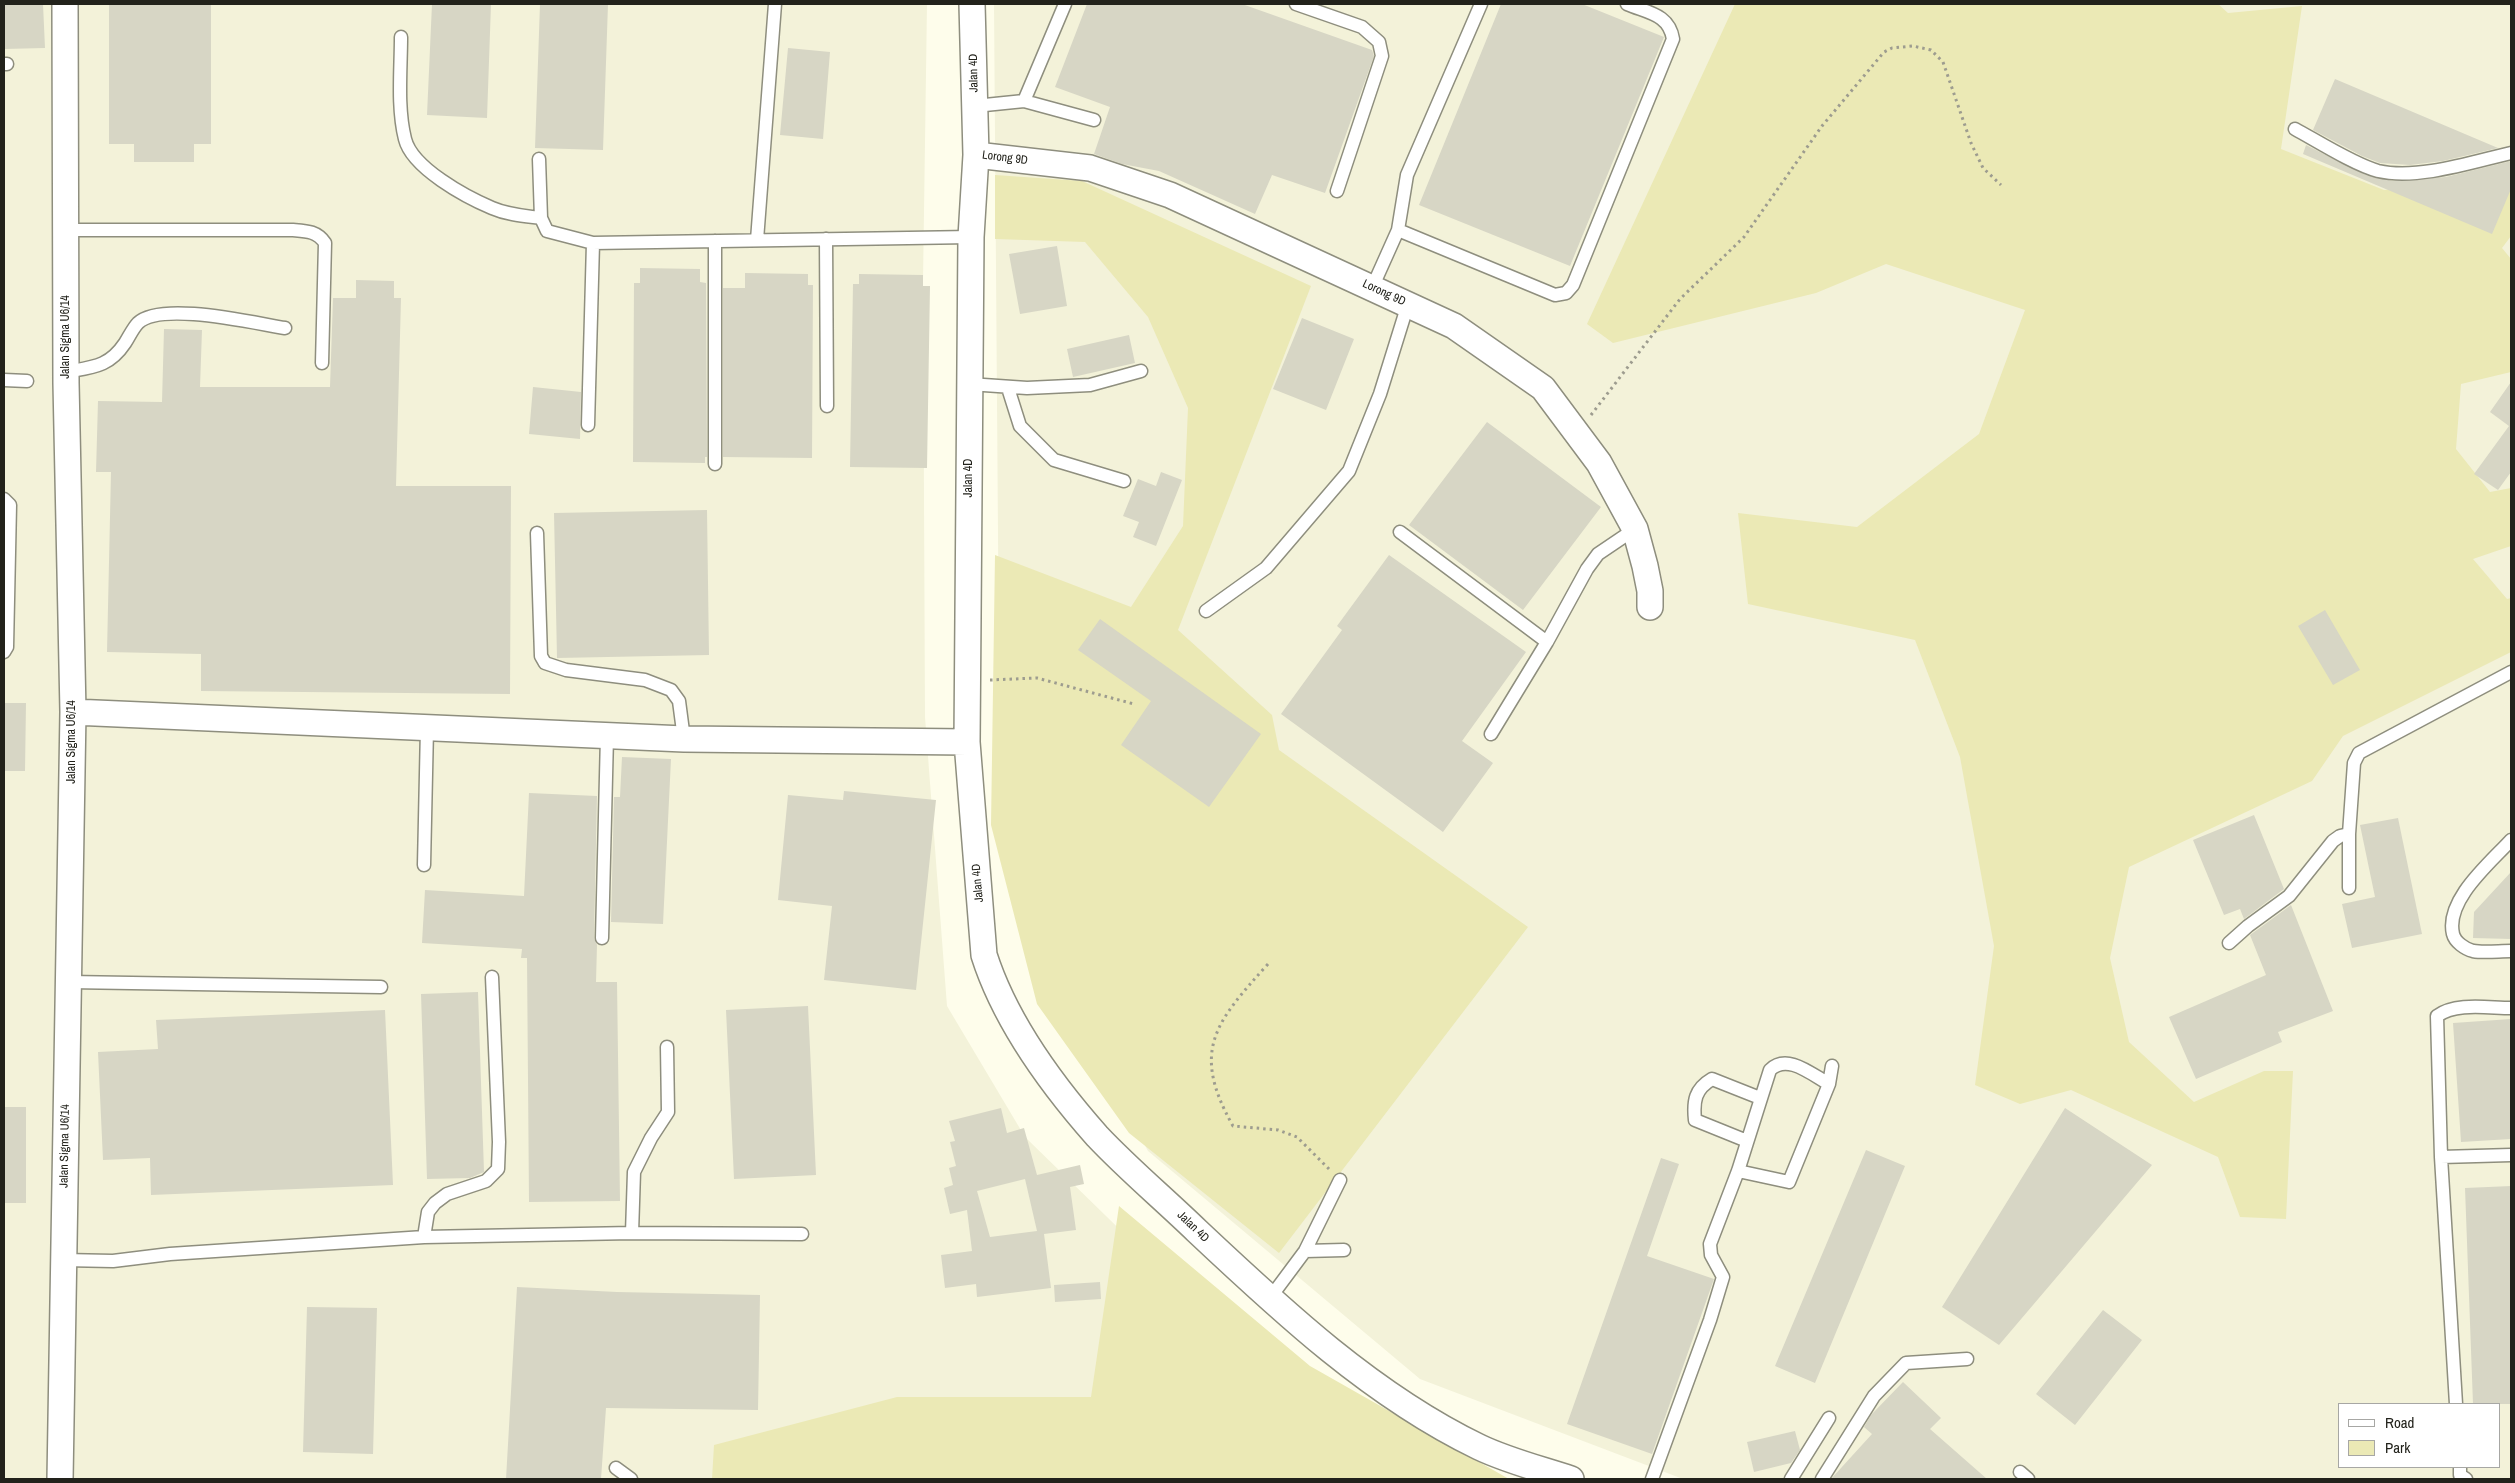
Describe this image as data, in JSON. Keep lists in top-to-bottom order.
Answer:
{
  "streets": {
    "street": ["Jalan 4D", "Lorong 9D", "Jalan Sigma U6/14"]
  },
  "crossings": [
    ["Jalan 4D", "Lorong 9D"]
  ],
  "legend": ["Road", "Park"]
}
